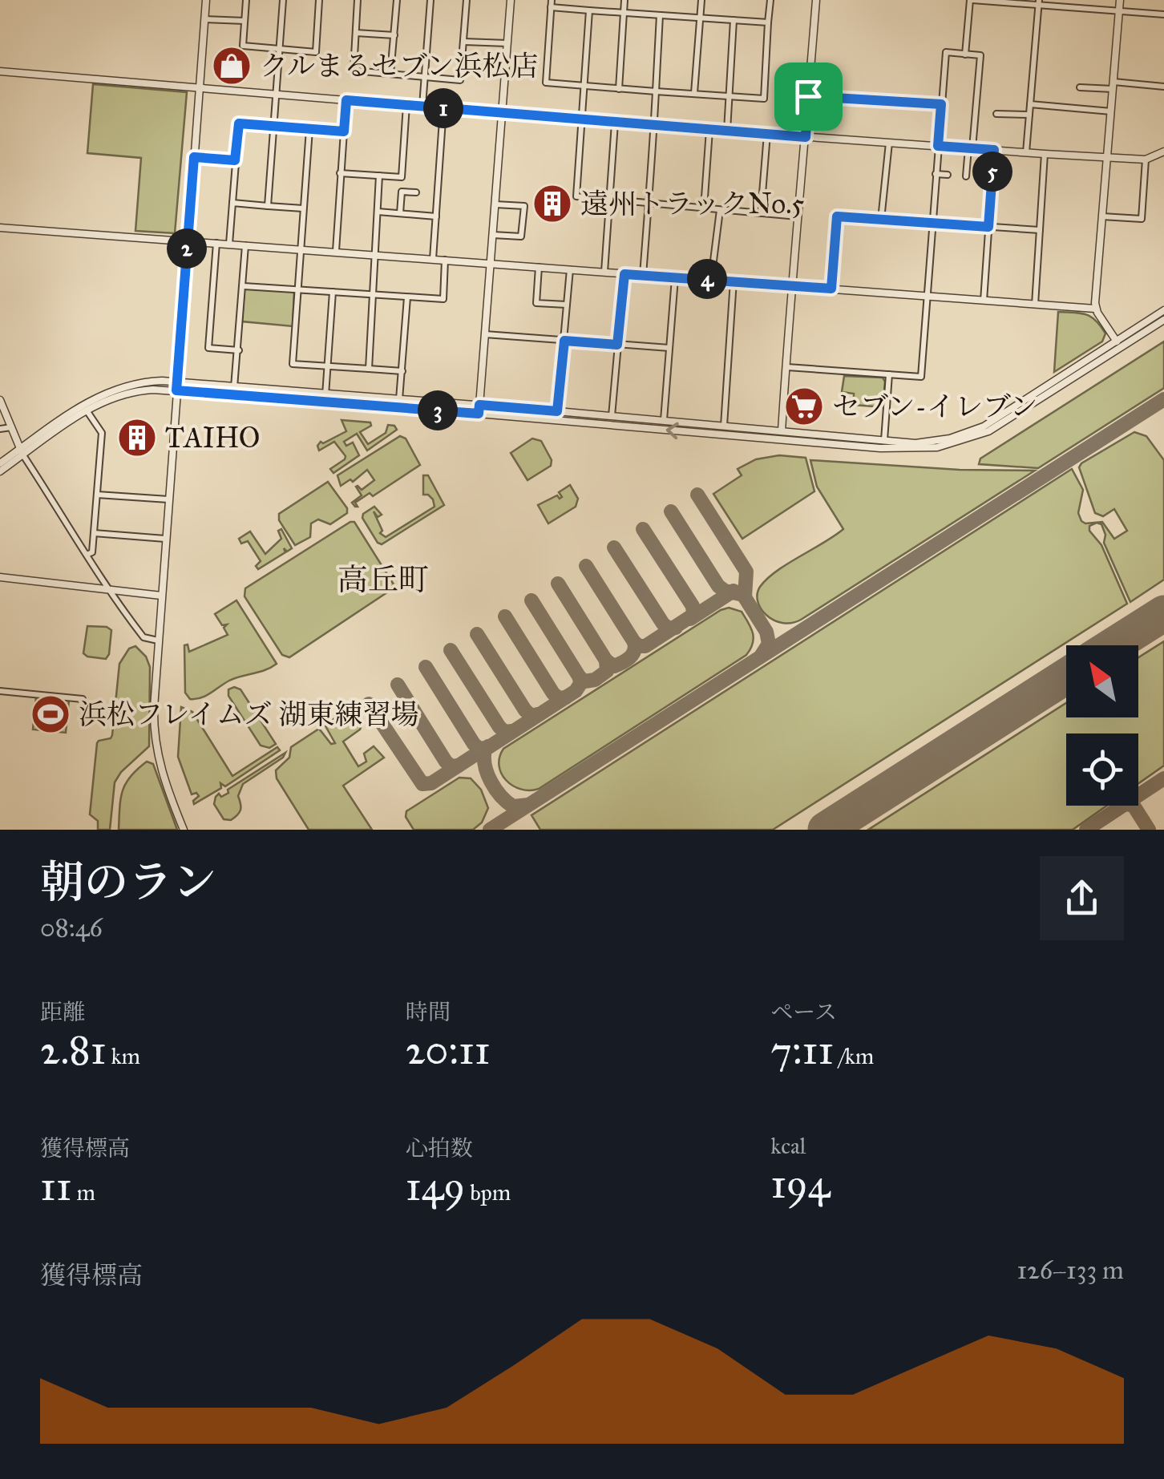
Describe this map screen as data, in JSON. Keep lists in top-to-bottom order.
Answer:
{
  "districts": ["高丘町"],
  "places": {
    "shop": ["クルまるセブン浜松店"],
    "building": ["遠州トラックNo.5", "TAIHO"],
    "supermarket": ["セブン-イレブン"],
    "sports": ["浜松フレイムズ 湖東練習場"]
  },
  "north": "top left",
  "page": {
    "pins": [
      "1",
      "5",
      "2",
      "4",
      "3"
    ],
    "heading": ["朝のラン", "08:46"],
    "stats": [
      ["距離", "2.81 km"],
      ["時間", "20:11"],
      ["ペース", "7:11 /km"],
      ["獲得標高", "11 m"],
      ["心拍数", "149 bpm"],
      ["kcal", "194"]
    ],
    "chart": ["獲得標高", "126–133 m"]
  }
}
